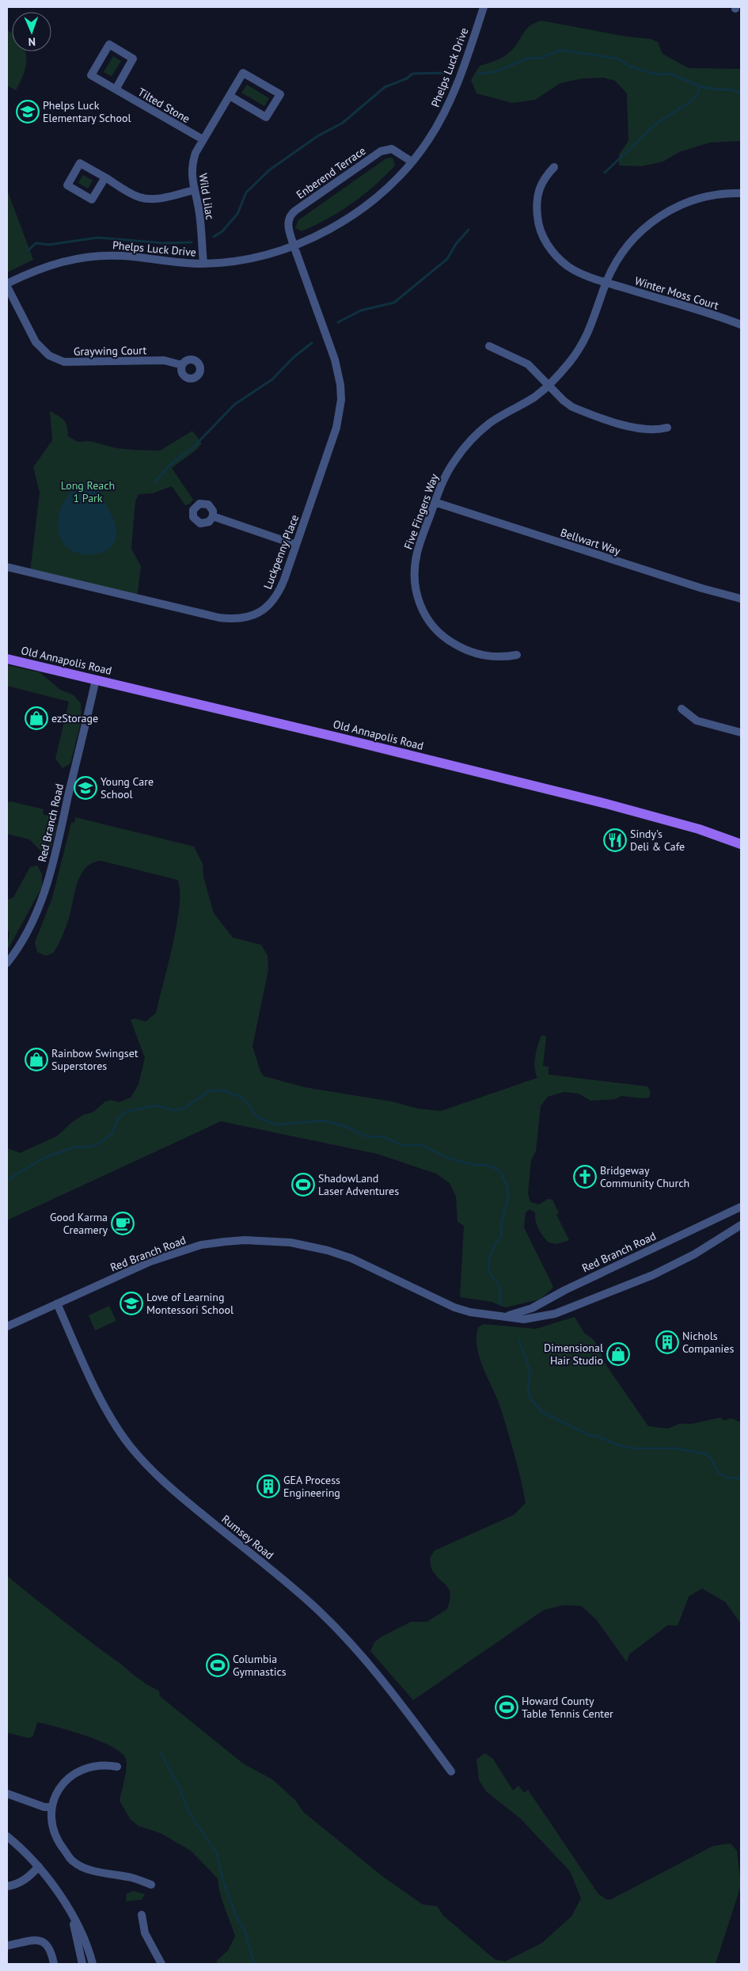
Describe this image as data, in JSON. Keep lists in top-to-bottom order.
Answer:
{
  "streets": {
    "main road": ["Old Annapolis Road"],
    "street": [
      "Phelps Luck Drive",
      "Tilted Stone",
      "Enberend Terrace",
      "Wild Lilac",
      "Winter Moss Court",
      "Graywing Court",
      "Five Fingers Way",
      "Bellwart Way",
      "Luckpenny Place",
      "Red Branch Road",
      "Rumsey Road"
    ]
  },
  "crossings": [
    ["Phelps Luck Drive", "Enberend Terrace"],
    ["Phelps Luck Drive", "Wild Lilac"],
    ["Phelps Luck Drive", "Luckpenny Place"],
    ["Tilted Stone", "Wild Lilac"],
    ["Enberend Terrace", "Luckpenny Place"],
    ["Winter Moss Court", "Five Fingers Way"],
    ["Five Fingers Way", "Bellwart Way"],
    ["Old Annapolis Road", "Red Branch Road"],
    ["Red Branch Road", "Rumsey Road"]
  ],
  "parks": ["Long Reach 1 Park"],
  "places": {
    "school or university": ["Phelps Luck Elementary School", "Young Care School", "Love of Learning Montessori School"],
    "shop": ["ezStorage", "Rainbow Swingset Superstores", "Dimensional Hair Studio"],
    "restaurant": ["Sindy's Deli & Cafe"],
    "church": ["Bridgeway Community Church"],
    "sports": ["ShadowLand Laser Adventures", "Columbia Gymnastics", "Howard County Table Tennis Center"],
    "cafe": ["Good Karma Creamery"],
    "building": ["Nichols Companies", "GEA Process Engineering"]
  },
  "north": "bottom"
}
